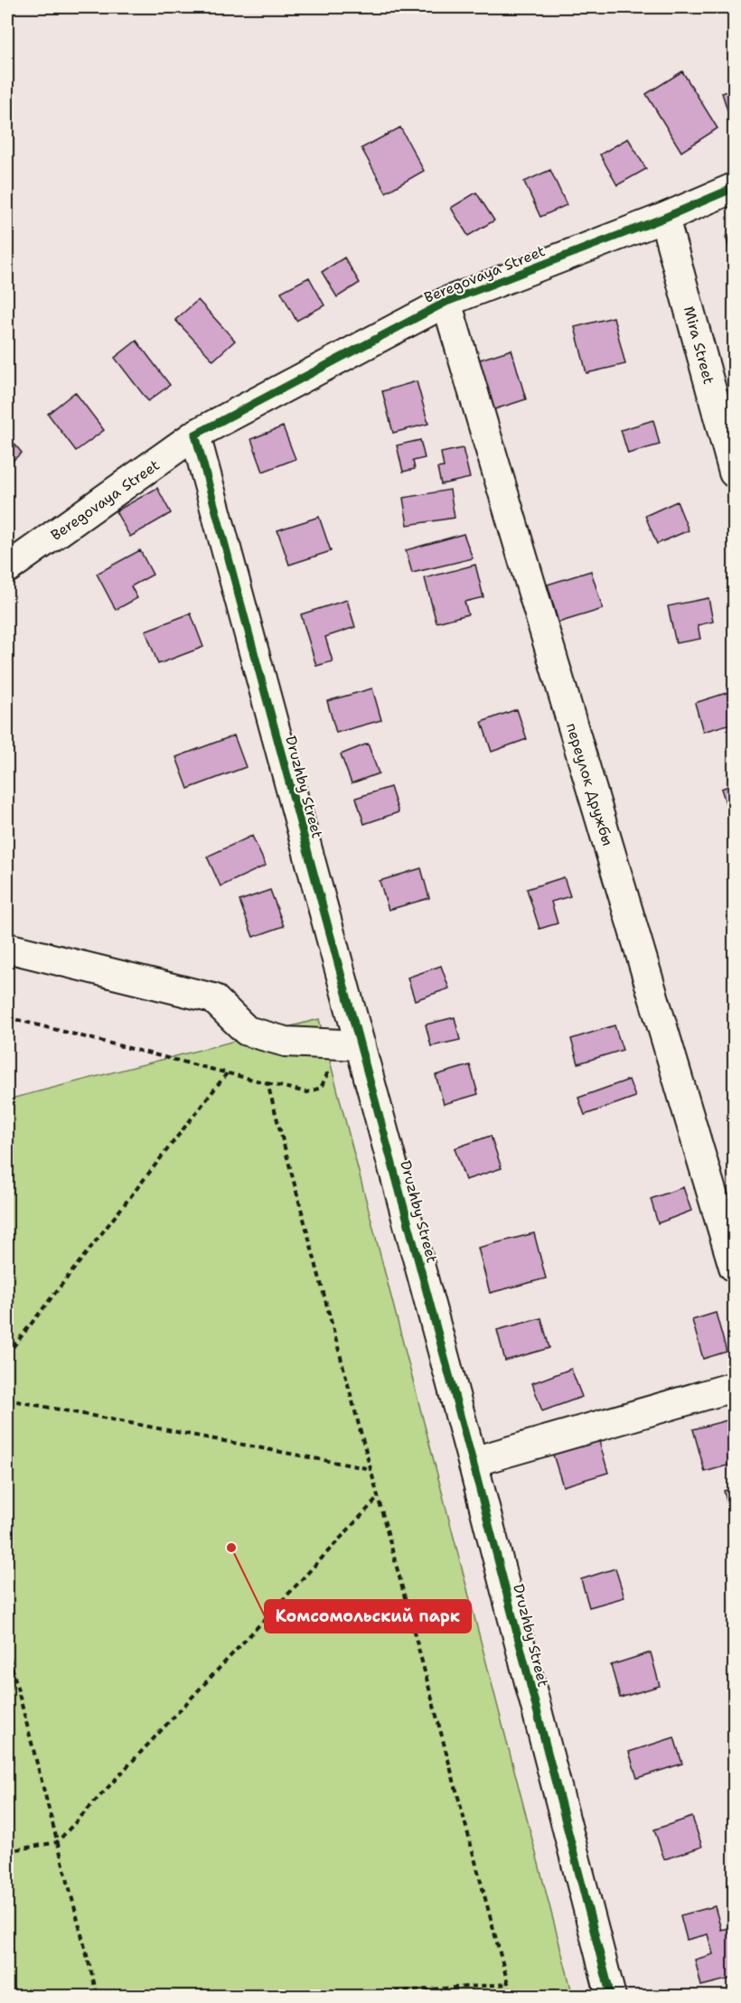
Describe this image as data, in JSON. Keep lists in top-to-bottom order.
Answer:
{
  "streets": {
    "street": [
      "Beregovaya Street",
      "Mira Street",
      "переулок Дружбы",
      "Druzhby Street"
    ]
  },
  "crossings": [
    ["Beregovaya Street", "Mira Street"],
    ["Beregovaya Street", "переулок Дружбы"],
    ["Beregovaya Street", "Druzhby Street"]
  ],
  "places": ["Комсомольский парк"]
}
